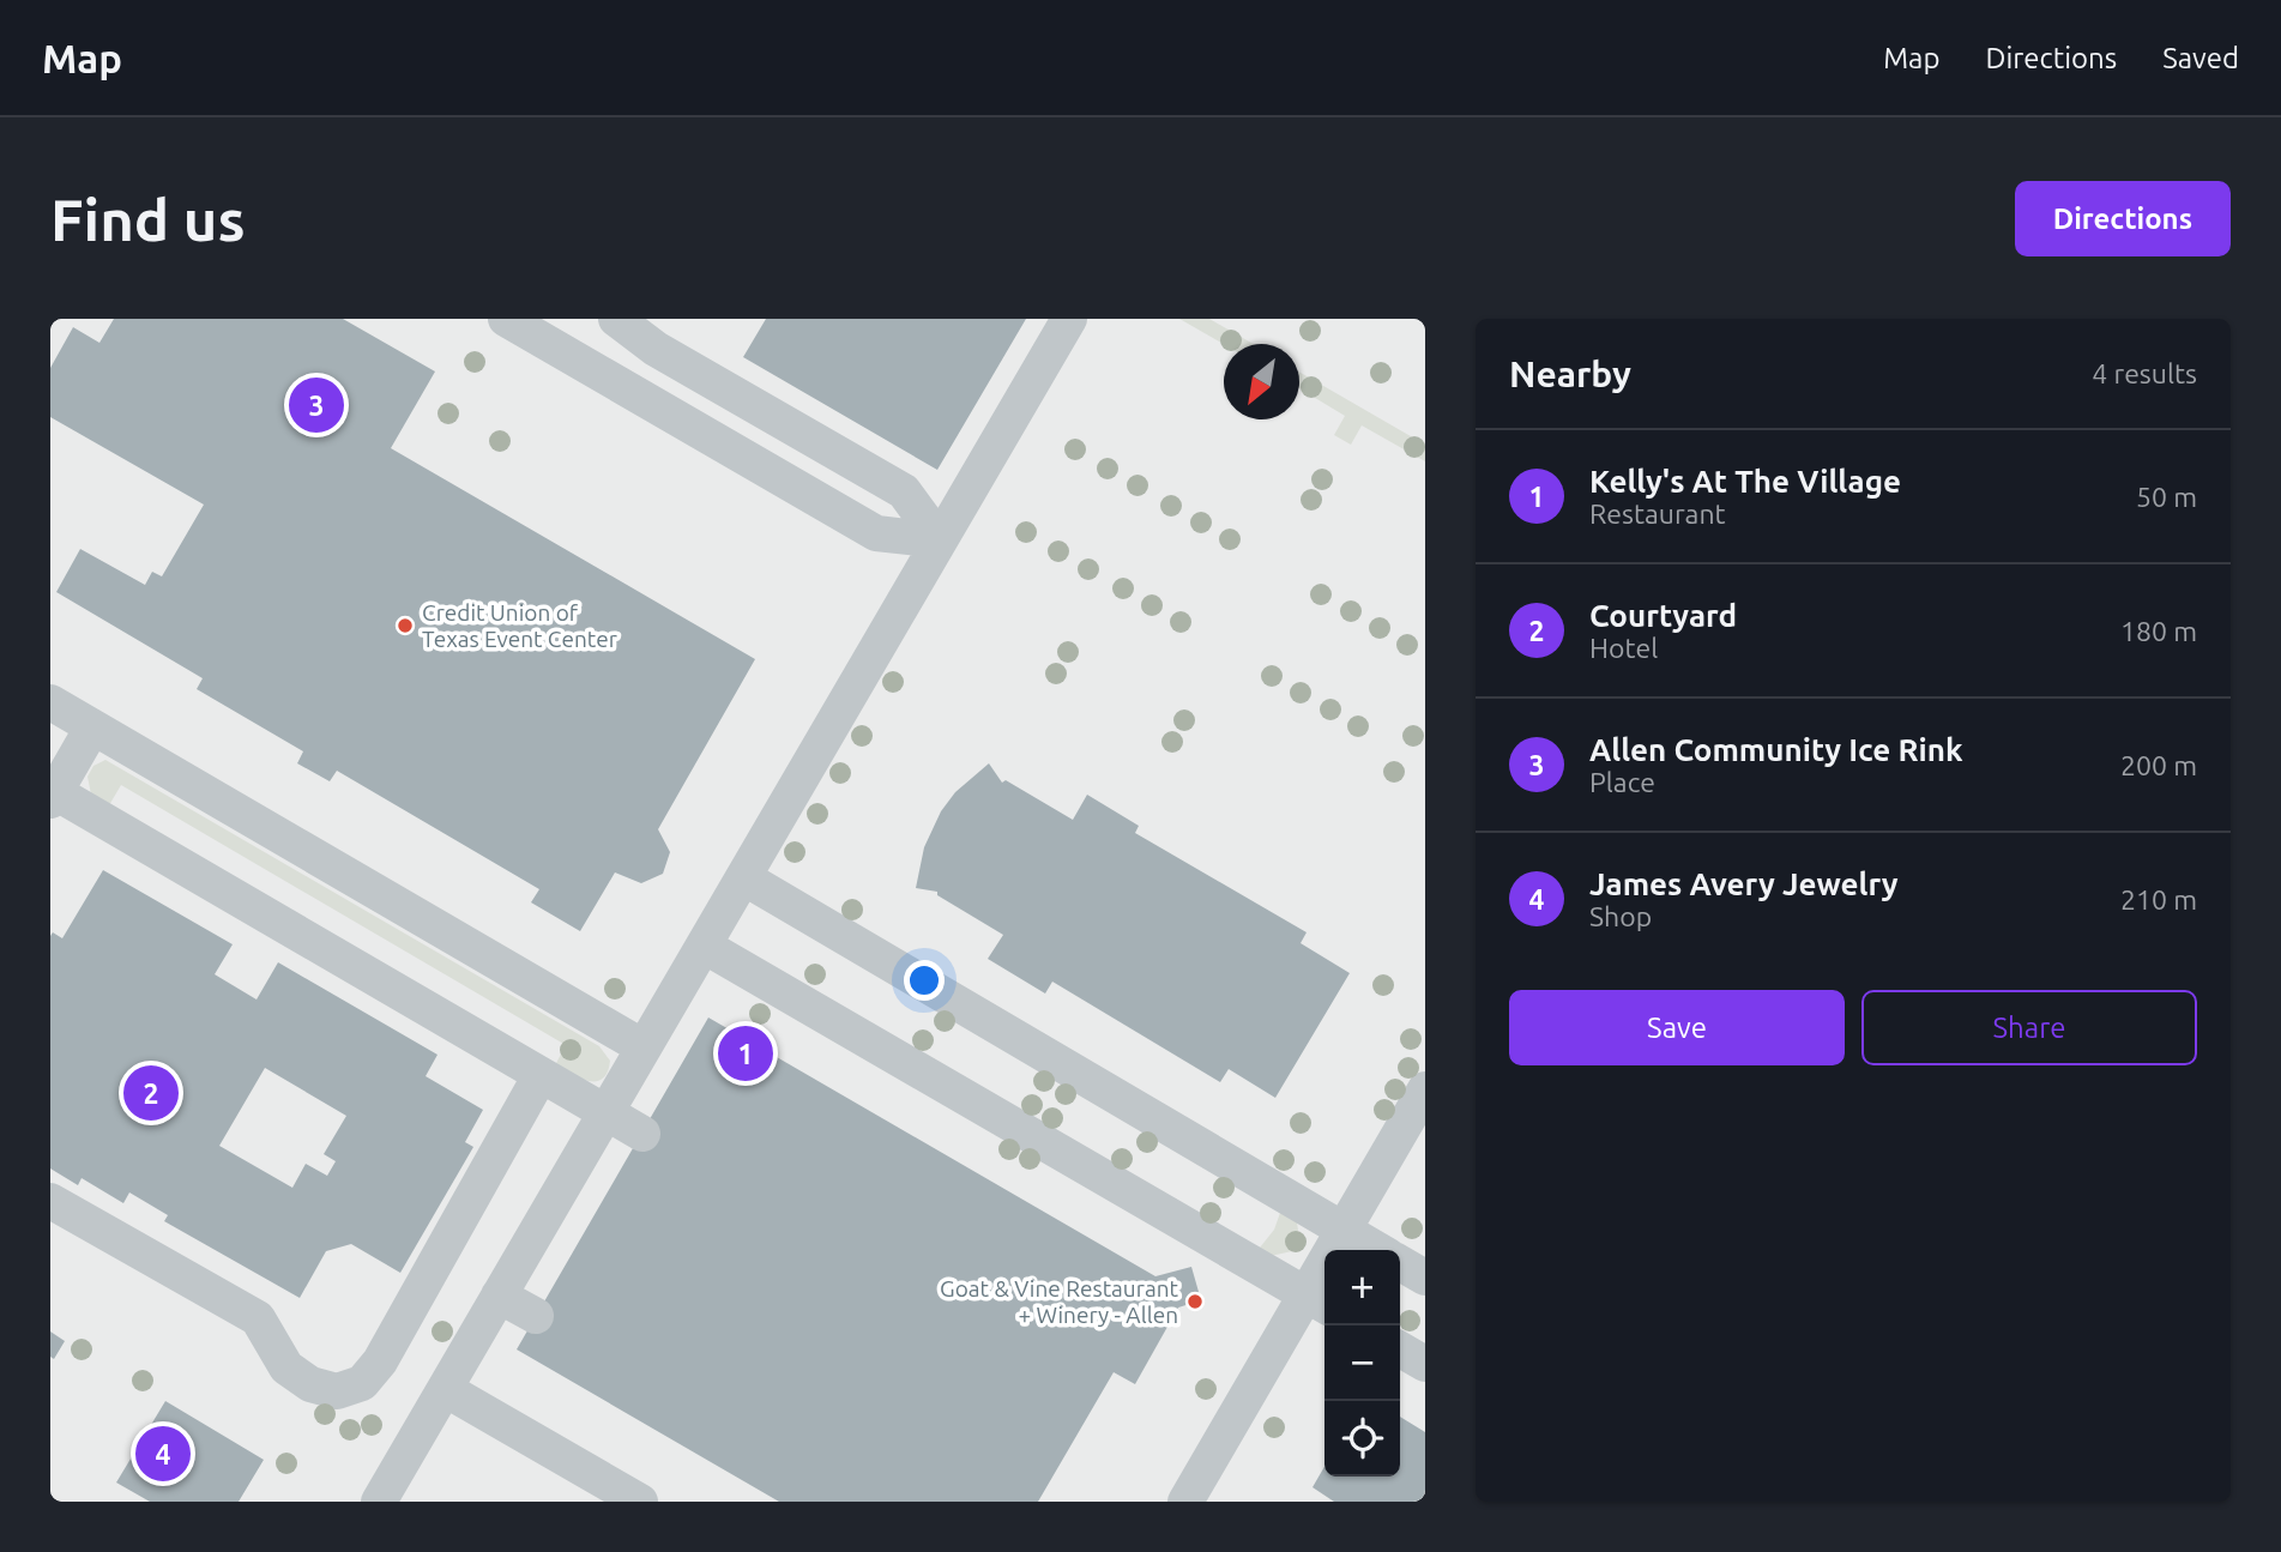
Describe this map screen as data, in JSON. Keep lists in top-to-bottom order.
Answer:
{
  "places": ["Credit Union of Texas Event Center", "Goat & Vine Restaurant + Winery - Allen"],
  "north": "bottom left",
  "page": {
    "header": "Map",
    "nav": ["Map", "Directions", "Saved"],
    "buttons": [
      "Directions",
      ["Save", "Share"]
    ],
    "title": "Find us",
    "heading": ["Nearby", "4 results"],
    "pins": [
      "3",
      "1",
      "2",
      "4"
    ],
    "list": [
      {
        "mark": "1",
        "name": "Kelly's At The Village",
        "note": "Restaurant",
        "value": "50 m"
      },
      {
        "mark": "2",
        "name": "Courtyard",
        "note": "Hotel",
        "value": "180 m"
      },
      {
        "mark": "3",
        "name": "Allen Community Ice Rink",
        "note": "Place",
        "value": "200 m"
      },
      {
        "mark": "4",
        "name": "James Avery Jewelry",
        "note": "Shop",
        "value": "210 m"
      }
    ],
    "map_buttons": ["+", "−"]
  }
}
